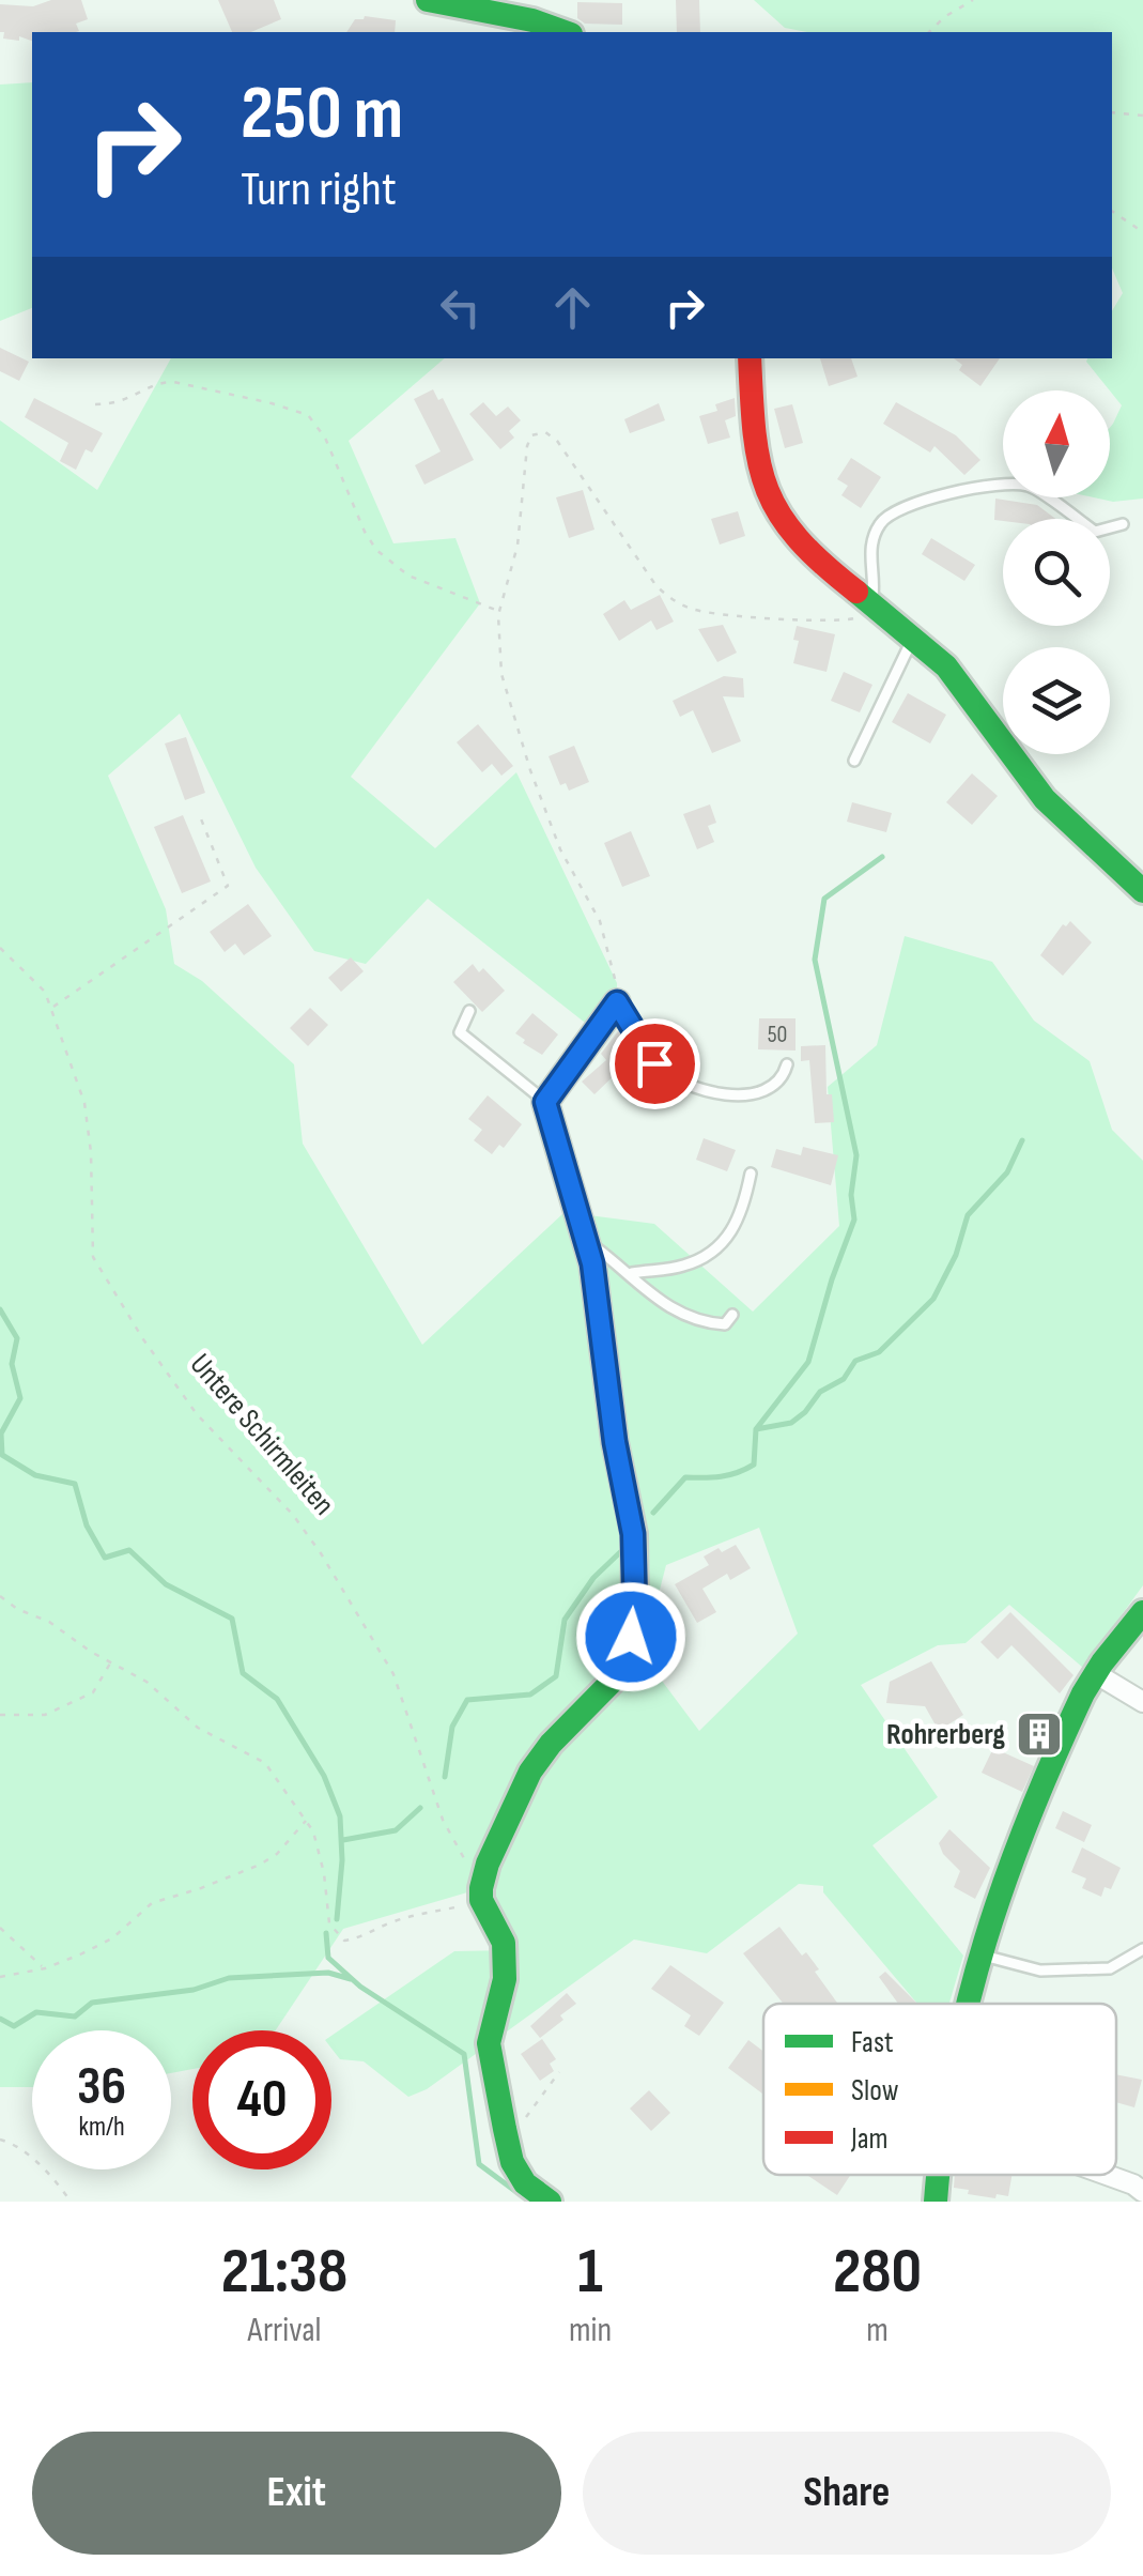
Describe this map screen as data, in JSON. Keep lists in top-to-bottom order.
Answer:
{
  "streets": {
    "path": ["Untere Schirmleiten"]
  },
  "places": {
    "building": ["Rohrerberg"]
  },
  "house_numbers": ["50"],
  "legend": ["Fast", "Slow", "Jam"],
  "north": "top",
  "page": {
    "turn": ["250 m", "Turn right"],
    "speed": "36 km/h",
    "limit": "40",
    "eta": [
      "21:38",
      "Arrival",
      "1",
      "min",
      "280",
      "m"
    ],
    "buttons": ["Exit", "Share"]
  }
}
